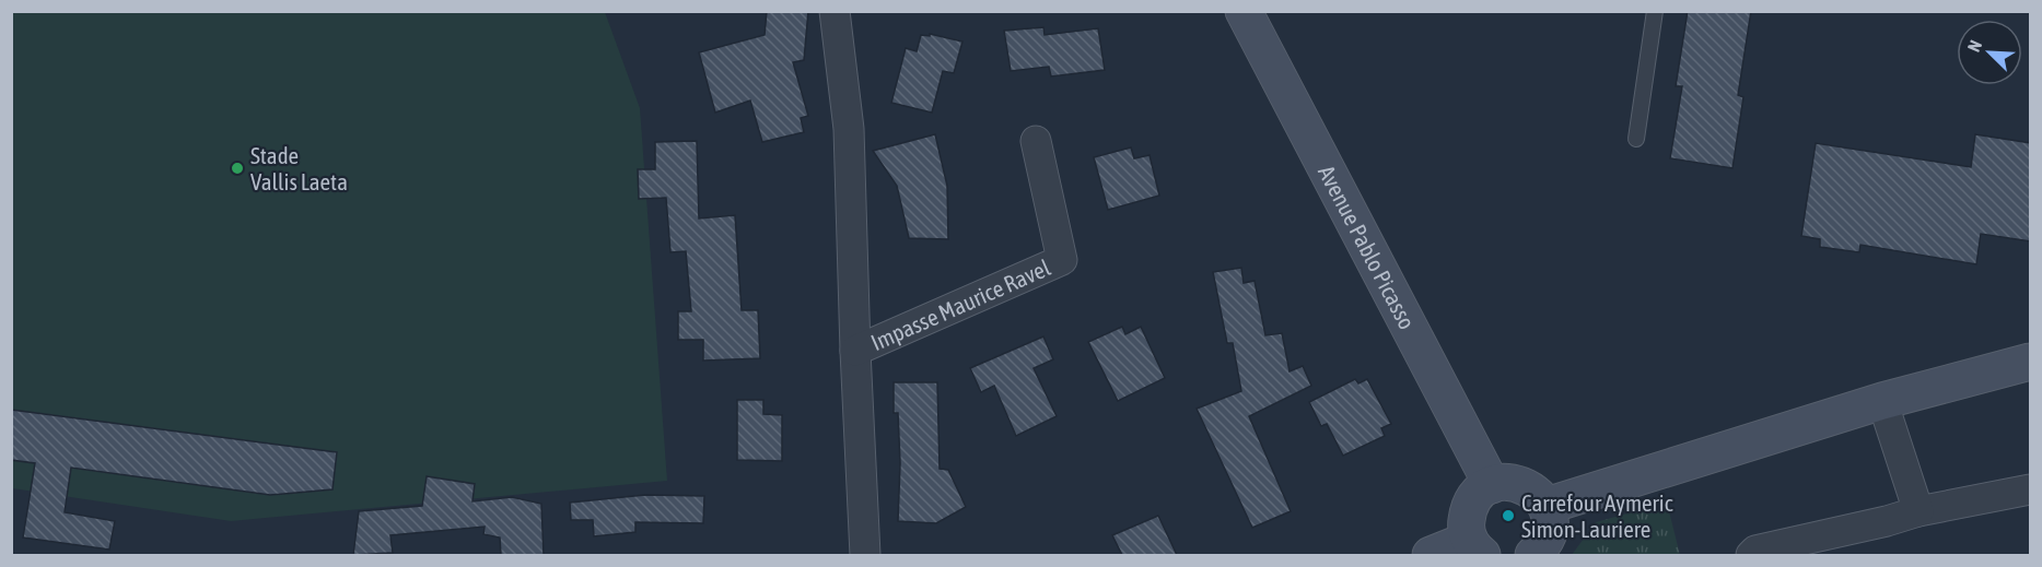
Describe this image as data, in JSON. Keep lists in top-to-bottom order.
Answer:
{
  "streets": {
    "main road": ["Avenue Pablo Picasso"],
    "street": ["Impasse Maurice Ravel"]
  },
  "places": ["Stade Vallis Laeta", "Carrefour Aymeric Simon-Lauriere"],
  "north": "top left"
}
